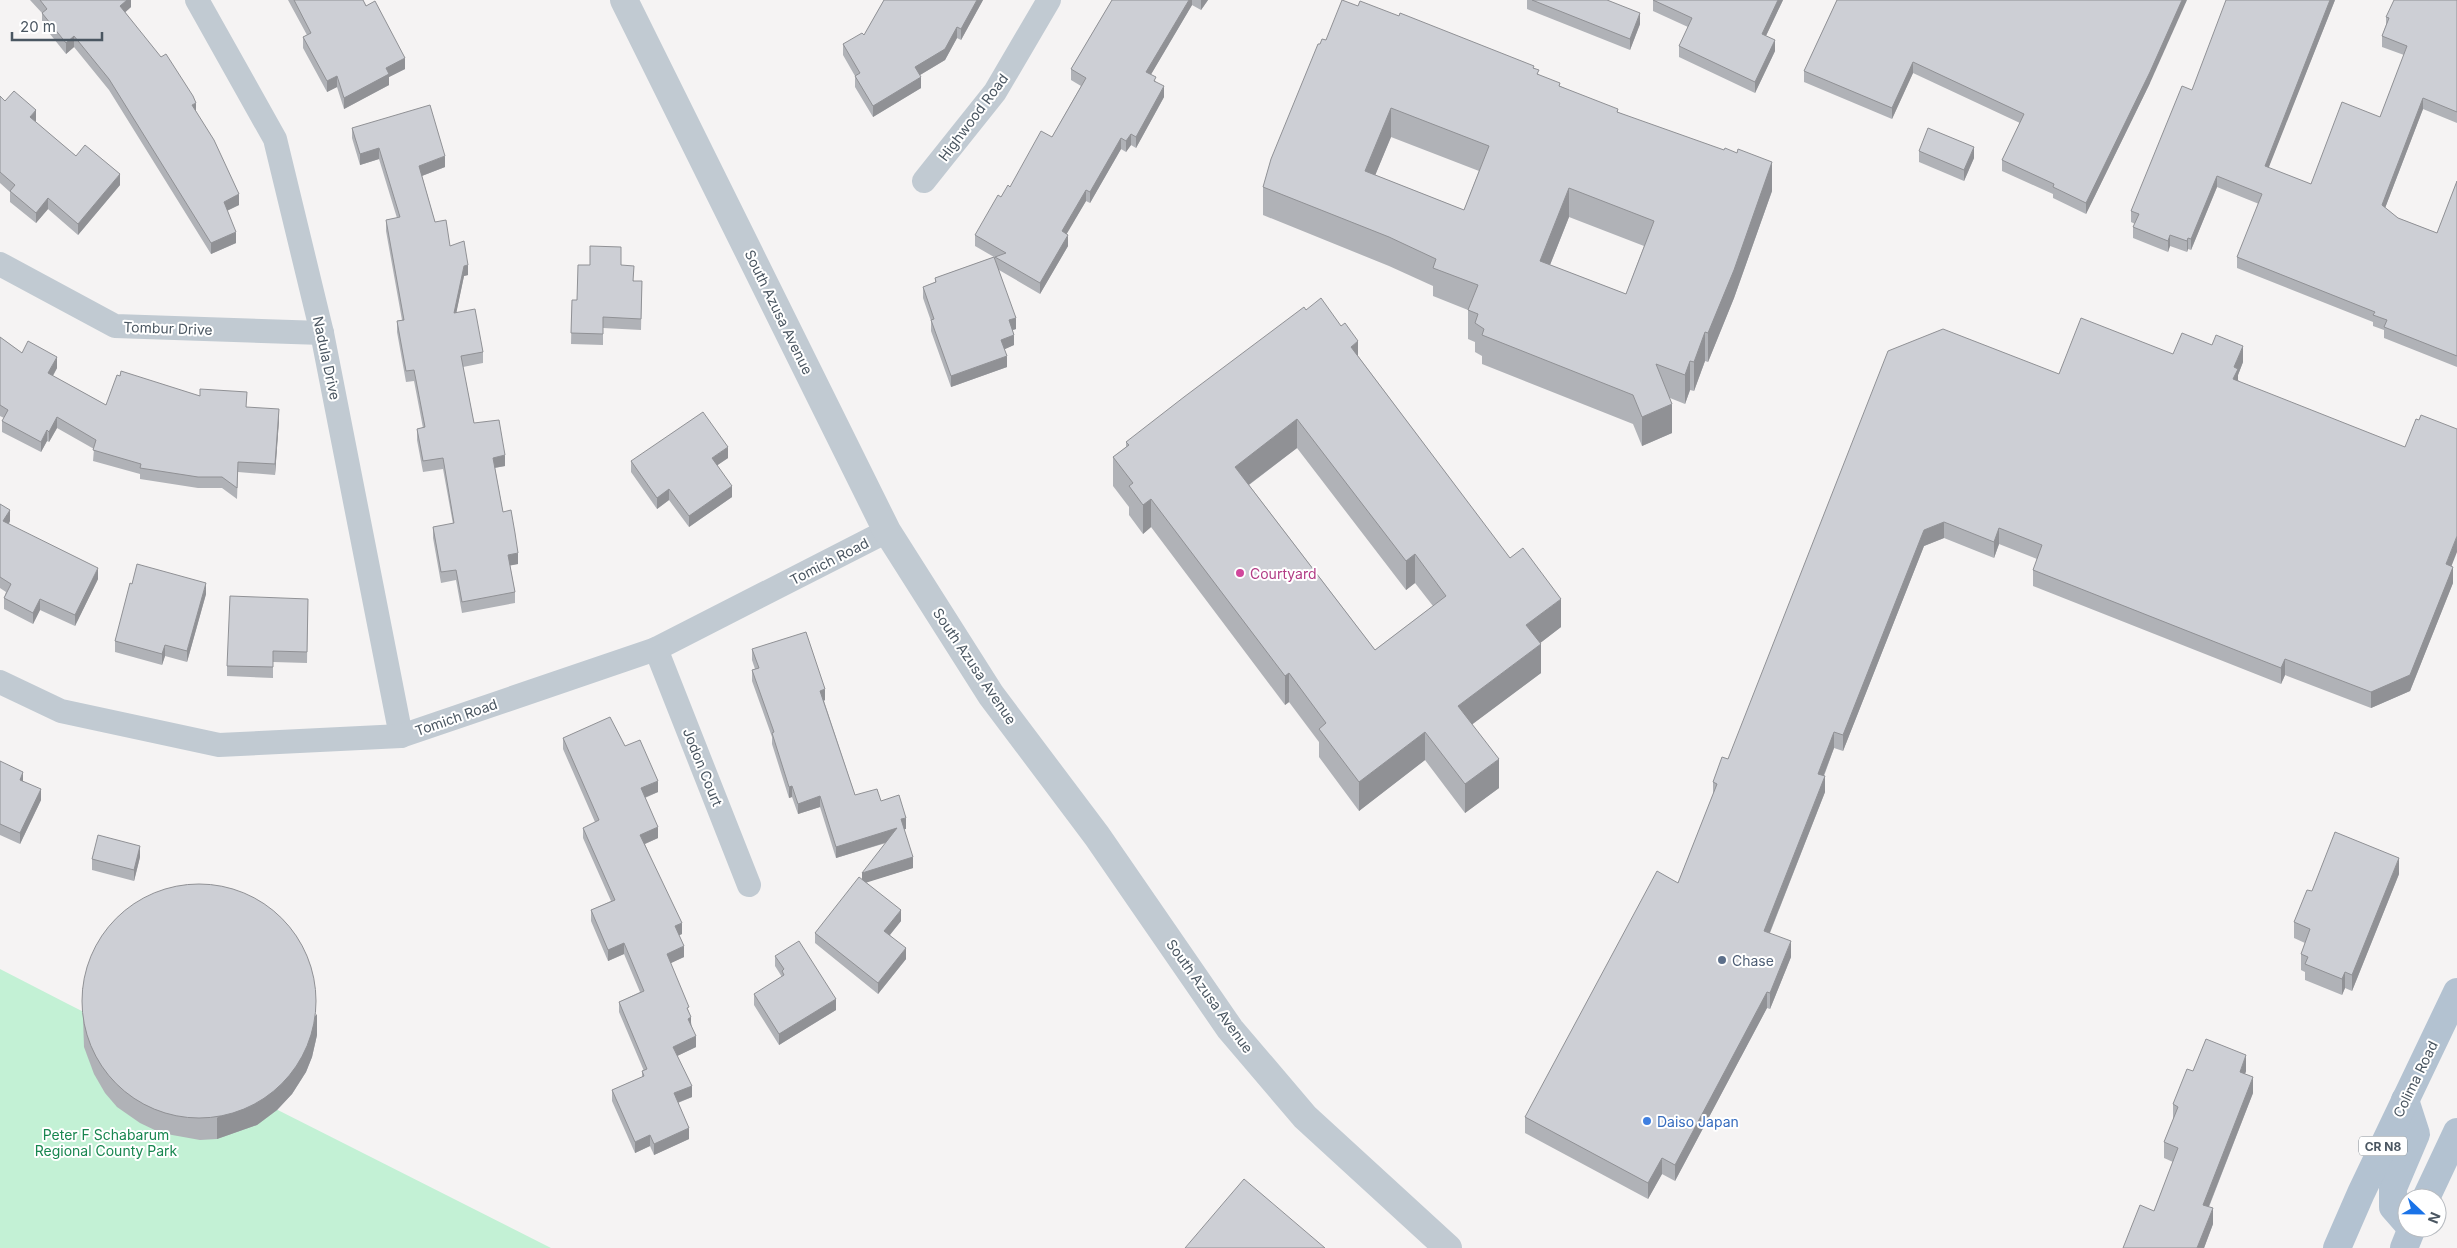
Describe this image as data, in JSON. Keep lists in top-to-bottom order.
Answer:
{
  "streets": {
    "main road": ["Colima Road", "CR N8"],
    "street": [
      "Highwood Road",
      "South Azusa Avenue",
      "Tombur Drive",
      "Nadula Drive",
      "Tomich Road",
      "Jodon Court"
    ]
  },
  "crossings": [
    ["South Azusa Avenue", "Tomich Road"],
    ["Tombur Drive", "Nadula Drive"],
    ["Nadula Drive", "Tomich Road"],
    ["Tomich Road", "Jodon Court"]
  ],
  "parks": ["Peter F Schabarum Regional County Park"],
  "places": ["Courtyard", "Chase", "Daiso Japan"],
  "scale_bar": "20 m",
  "north": "right"
}
